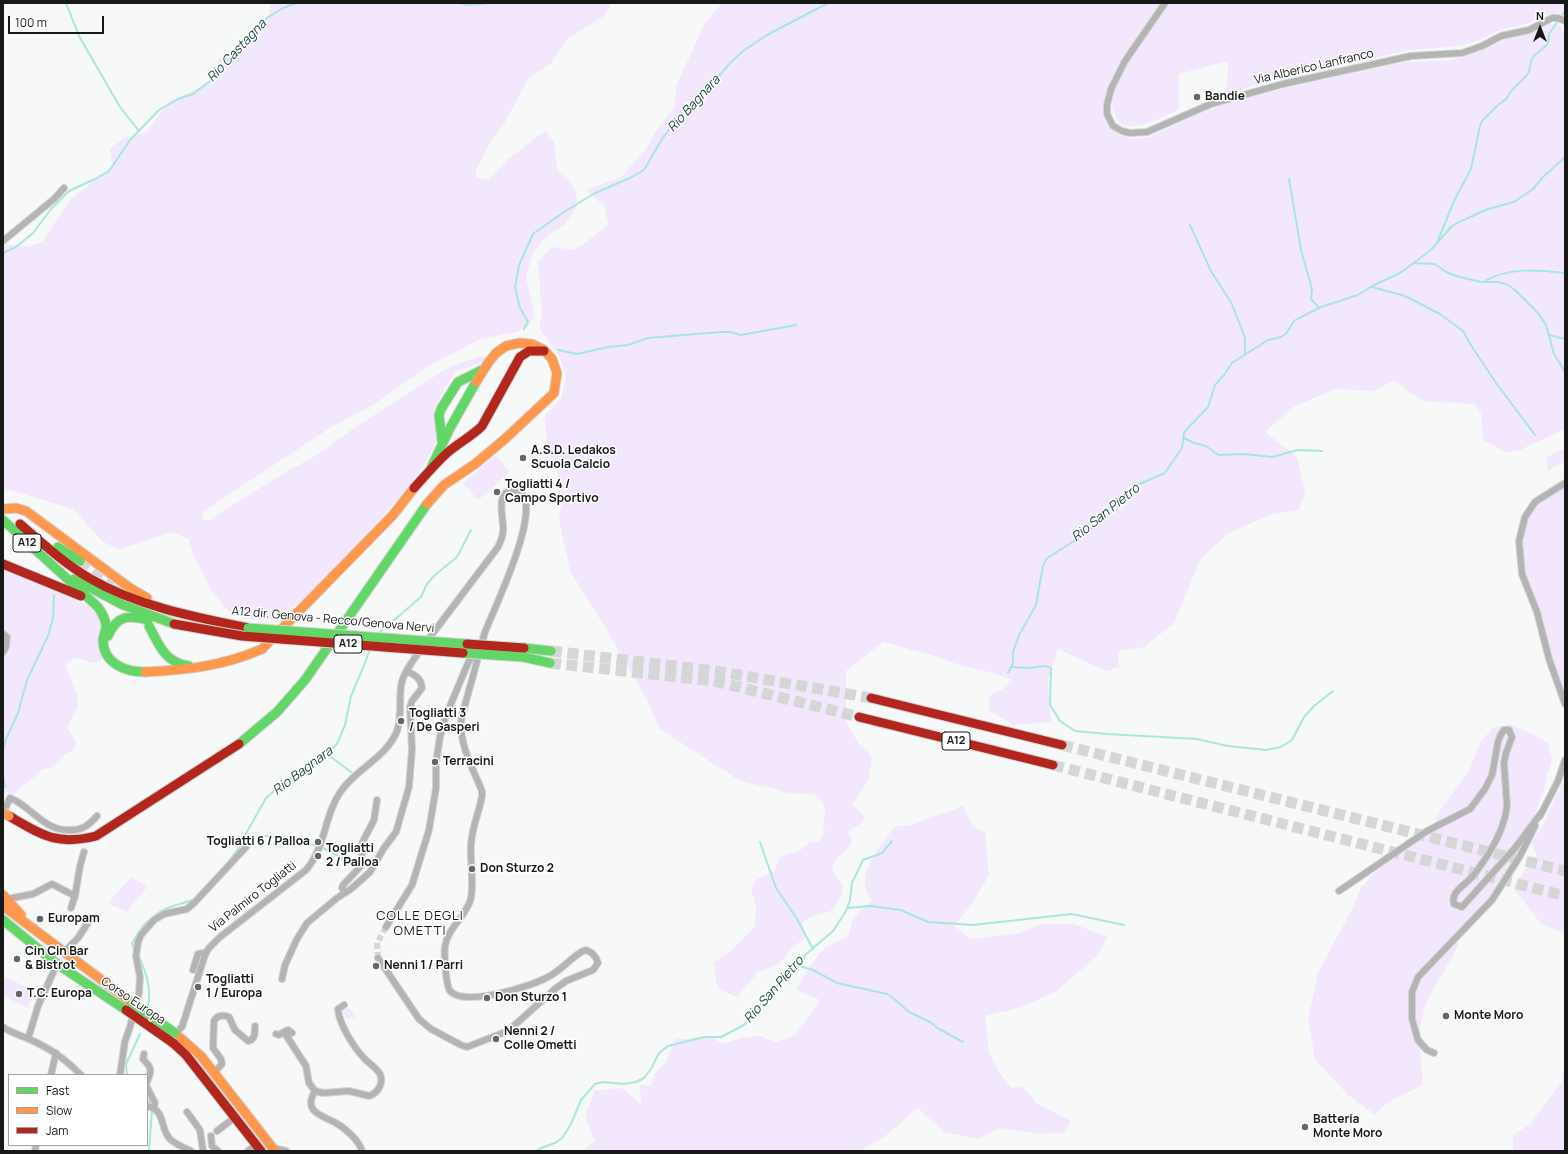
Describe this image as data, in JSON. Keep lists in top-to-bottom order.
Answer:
{
  "streets": {
    "main road": ["A12", "A12 dir. Genova - Recco/Genova Nervi", "Corso Europa"],
    "street": ["Via Alberico Lanfranco", "Via Palmiro Togliatti"]
  },
  "crossings": [
    ["A12", "A12 dir. Genova - Recco/Genova Nervi"],
    ["Via Palmiro Togliatti", "Corso Europa"]
  ],
  "districts": ["COLLE DEGLI OMETTI"],
  "water": ["Rio Castagna", "Rio Bagnara", "Rio San Pietro"],
  "places": [
    "Bandie",
    "A.S.D. Ledakos Scuola Calcio",
    "Togliatti 4 / Campo Sportivo",
    "Togliatti 3 / De Gasperi",
    "Terracini",
    "Togliatti 6 / Palloa",
    "Togliatti 2 / Palloa",
    "Don Sturzo 2",
    "Europam",
    "Cin Cin Bar & Bistrot",
    "Nenni 1 / Parri",
    "Togliatti 1 / Europa",
    "T.C. Europa",
    "Don Sturzo 1",
    "Monte Moro",
    "Nenni 2 / Colle Ometti",
    "Batteria Monte Moro"
  ],
  "legend": ["Fast", "Slow", "Jam"],
  "scale_bar": "100 m",
  "north": "top"
}
